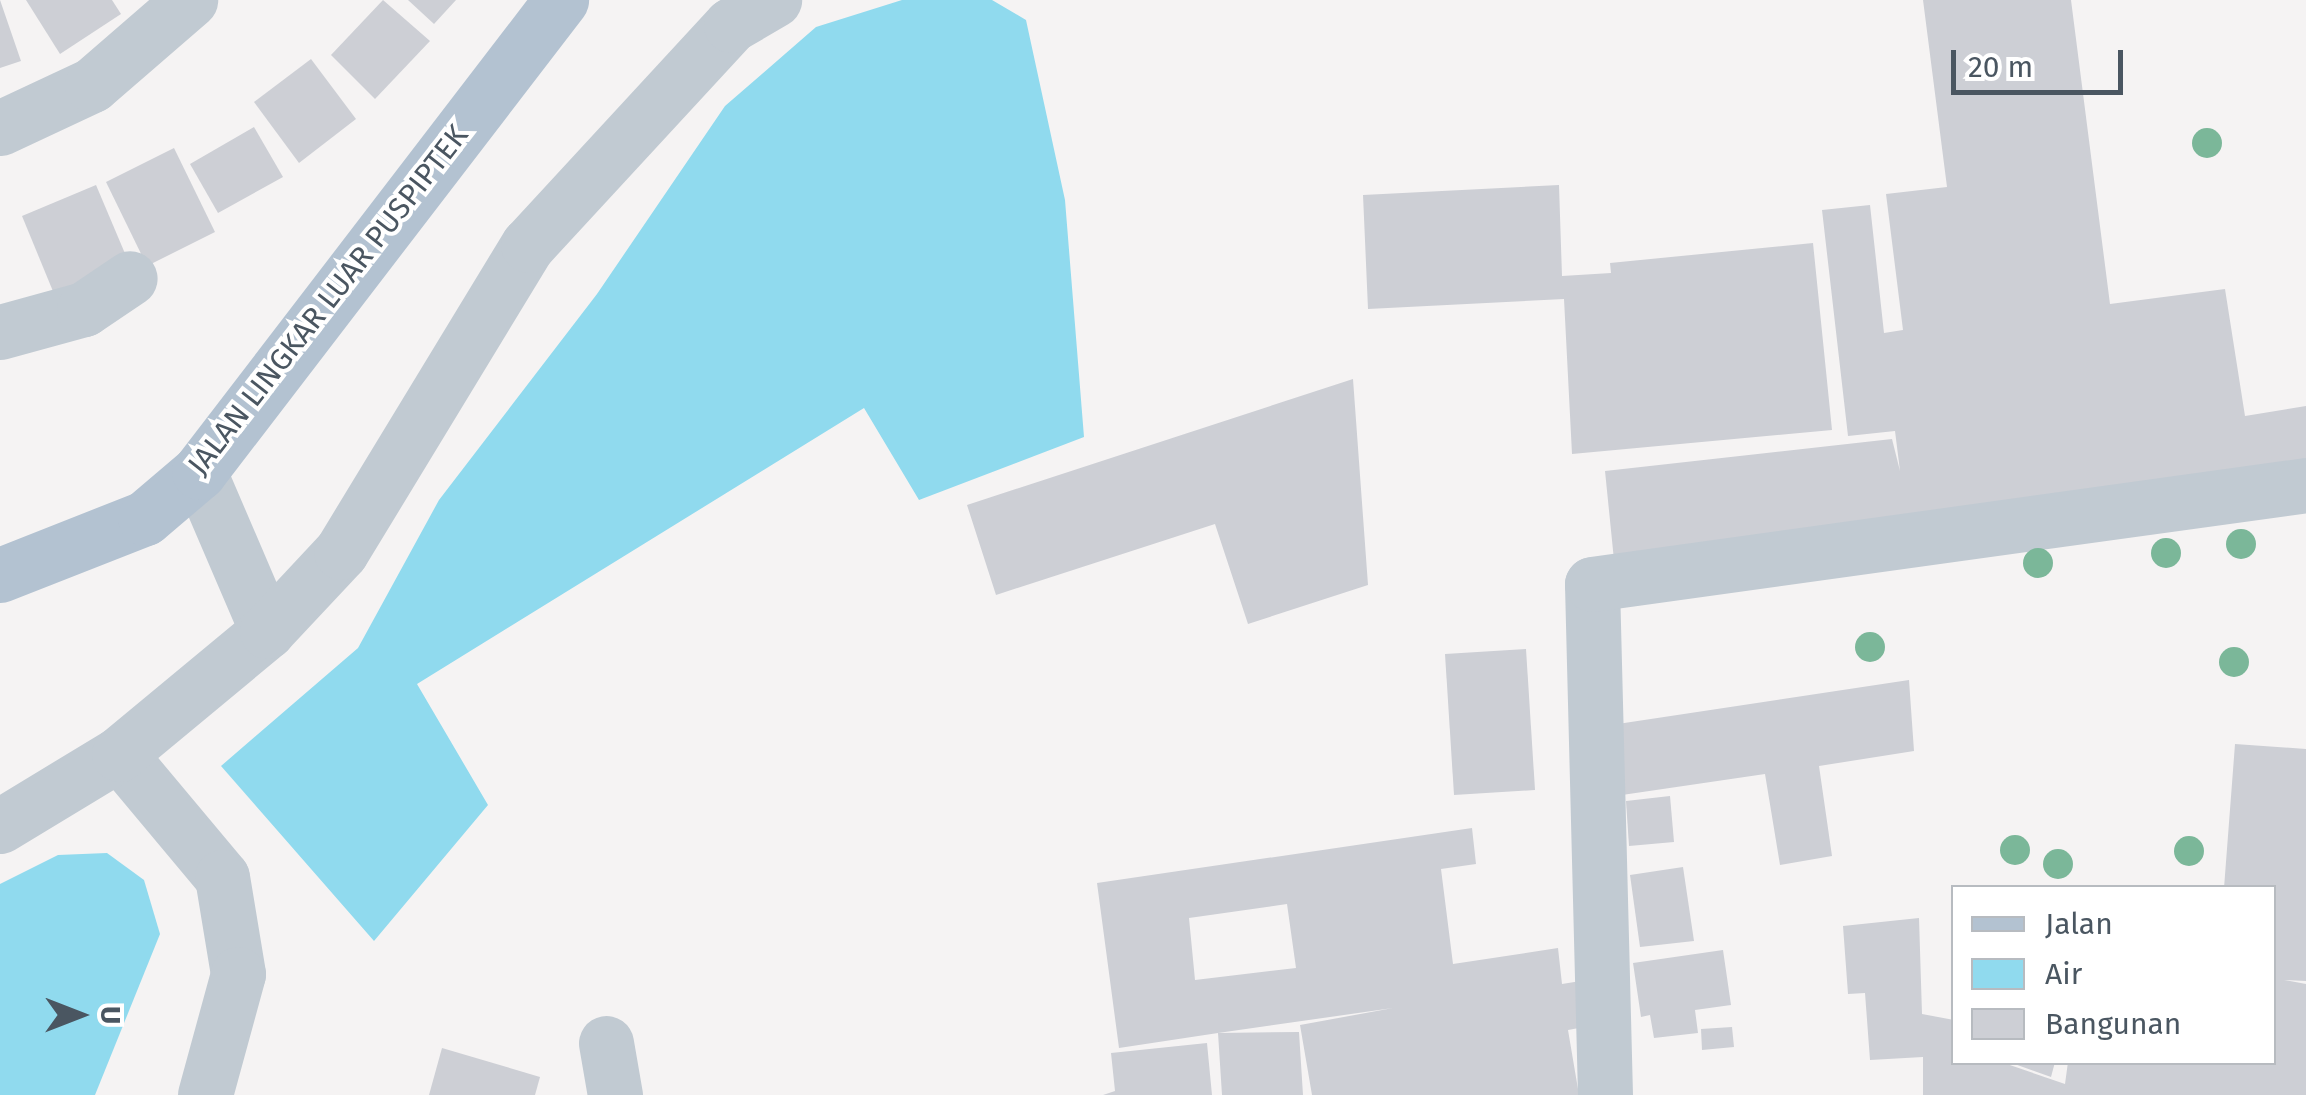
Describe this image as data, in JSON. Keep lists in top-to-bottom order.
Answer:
{
  "streets": {
    "main road": ["JALAN LINGKAR LUAR PUSPIPTEK"]
  },
  "legend": ["Jalan", "Air", "Bangunan"],
  "scale_bar": "20 m",
  "north": "right"
}
